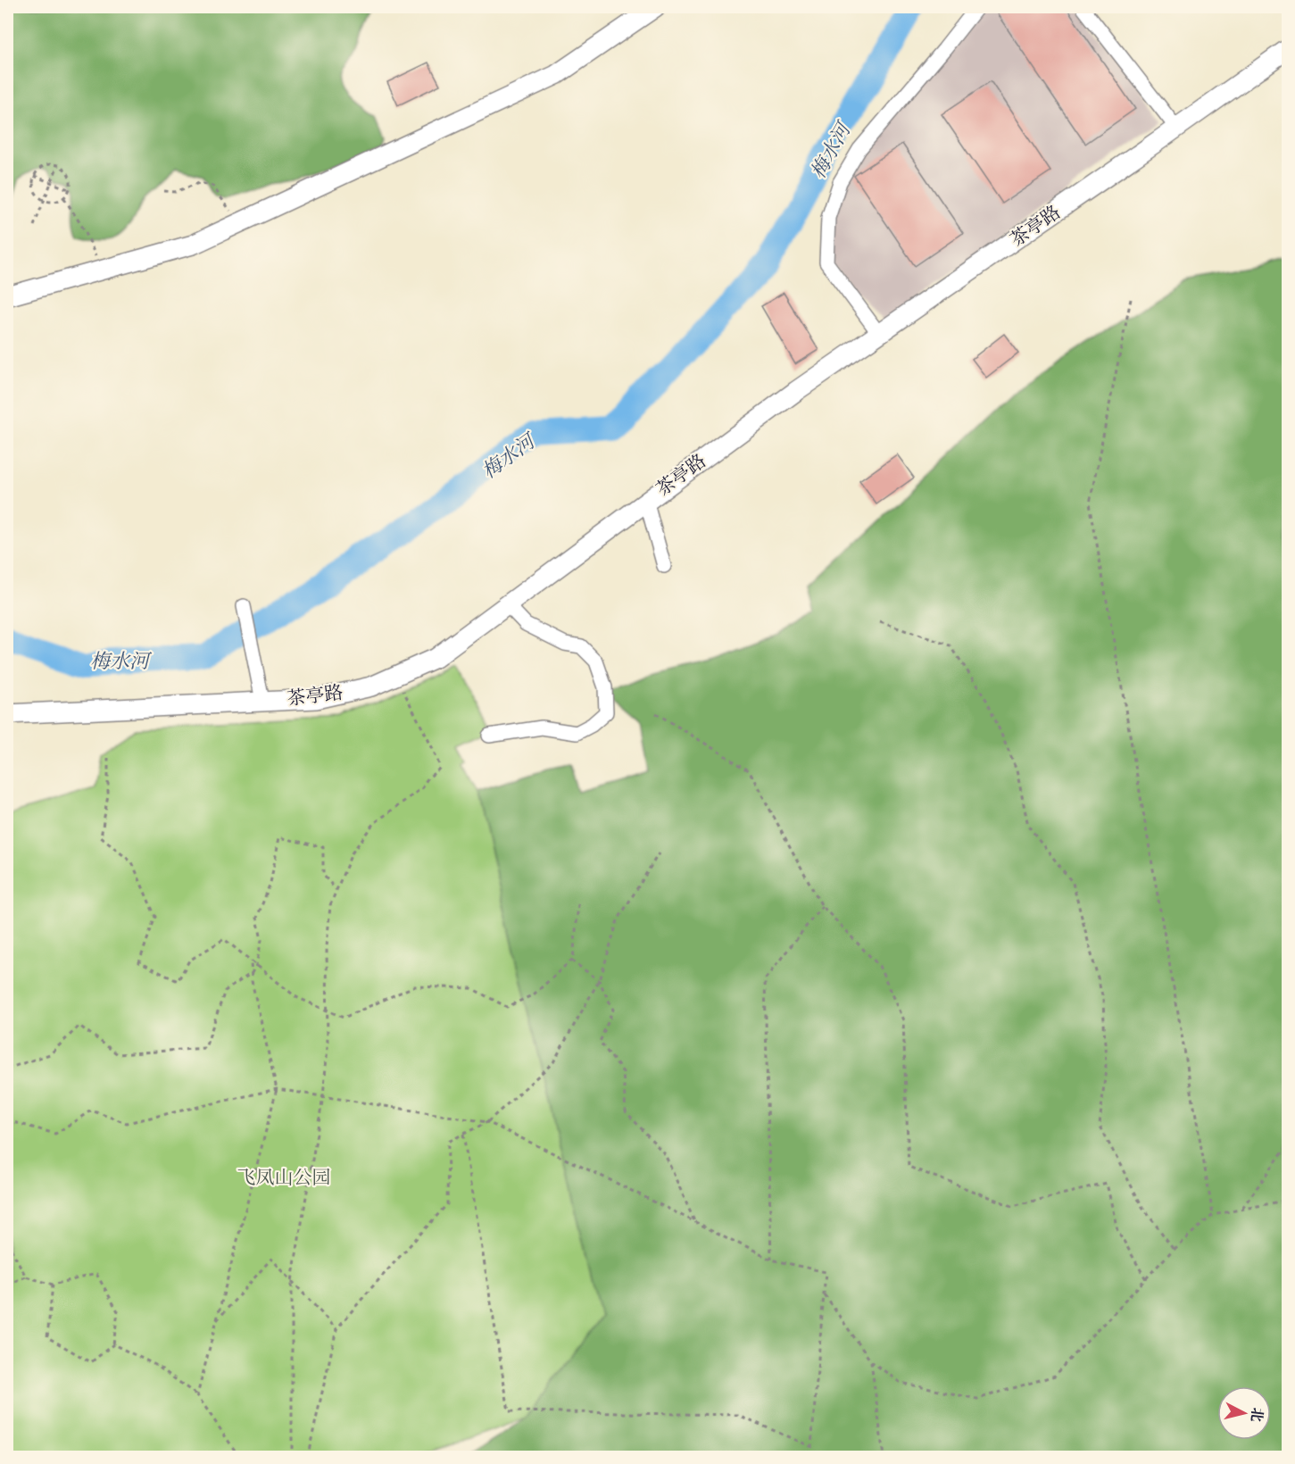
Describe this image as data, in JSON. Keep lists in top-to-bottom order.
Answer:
{
  "streets": {
    "street": ["茶亭路"]
  },
  "water": ["梅水河"],
  "parks": ["飞凤山公园"],
  "north": "right"
}
